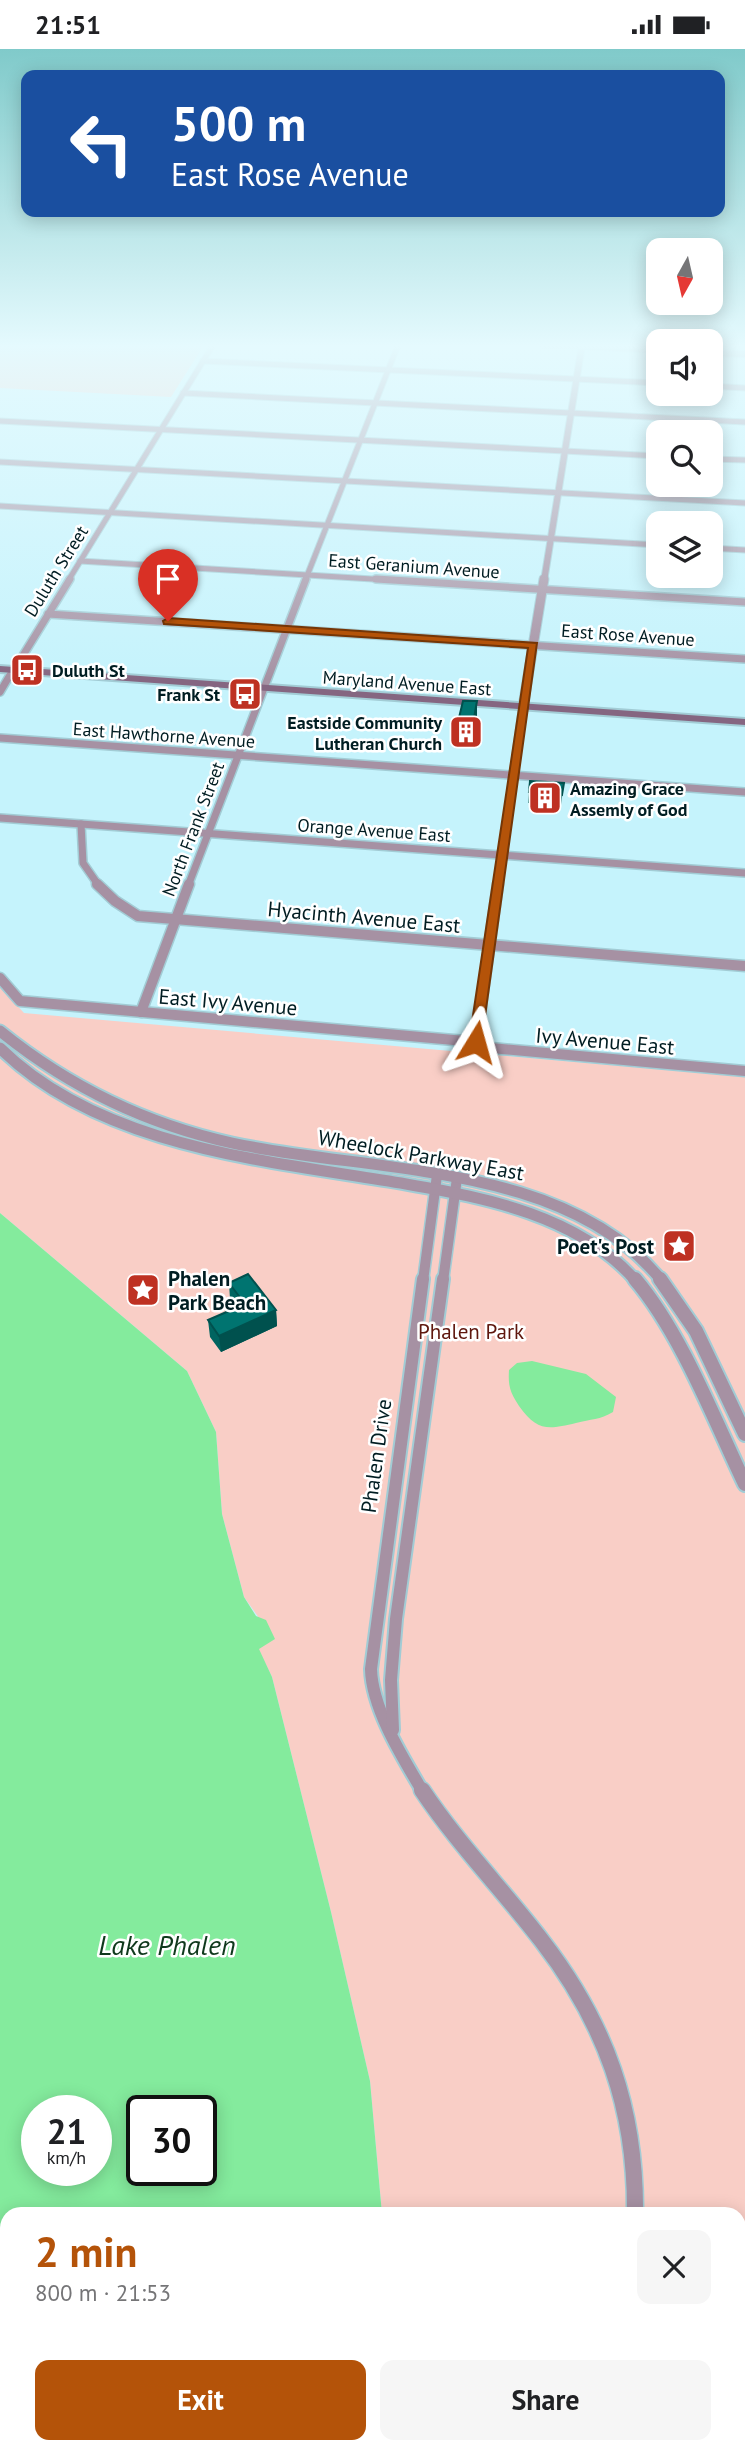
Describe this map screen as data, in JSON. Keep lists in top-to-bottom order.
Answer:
{
  "streets": {
    "main road": ["Maryland Avenue East"],
    "street": [
      "East Geranium Avenue",
      "Duluth Street",
      "East Rose Avenue",
      "East Hawthorne Avenue",
      "North Frank Street",
      "Orange Avenue East",
      "Hyacinth Avenue East",
      "East Ivy Avenue",
      "Ivy Avenue East",
      "Wheelock Parkway East",
      "Phalen Drive"
    ]
  },
  "crossings": [
    ["East Geranium Avenue", "Duluth Street"],
    ["East Geranium Avenue", "North Frank Street"],
    ["Duluth Street", "East Rose Avenue"],
    ["Duluth Street", "Maryland Avenue East"],
    ["East Rose Avenue", "North Frank Street"],
    ["Maryland Avenue East", "North Frank Street"],
    ["East Hawthorne Avenue", "North Frank Street"],
    ["North Frank Street", "Orange Avenue East"],
    ["North Frank Street", "Hyacinth Avenue East"],
    ["North Frank Street", "East Ivy Avenue"],
    ["Orange Avenue East", "Hyacinth Avenue East"],
    ["East Ivy Avenue", "Ivy Avenue East"],
    ["Wheelock Parkway East", "Phalen Drive"]
  ],
  "water": ["Lake Phalen"],
  "parks": ["Phalen Park"],
  "places": {
    "bus stop": ["Duluth St", "Frank St"],
    "building": ["Eastside Community Lutheran Church", "Amazing Grace Assemly of God"],
    "place": ["Poet's Post", "Phalen Park Beach"]
  },
  "north": "bottom",
  "page": {
    "status": "21:51",
    "turn": ["500 m", "East Rose Avenue"],
    "speed": "21 km/h",
    "limit": "30",
    "heading": ["2 min", "800 m · 21:53"],
    "buttons": ["Exit", "Share"]
  }
}
